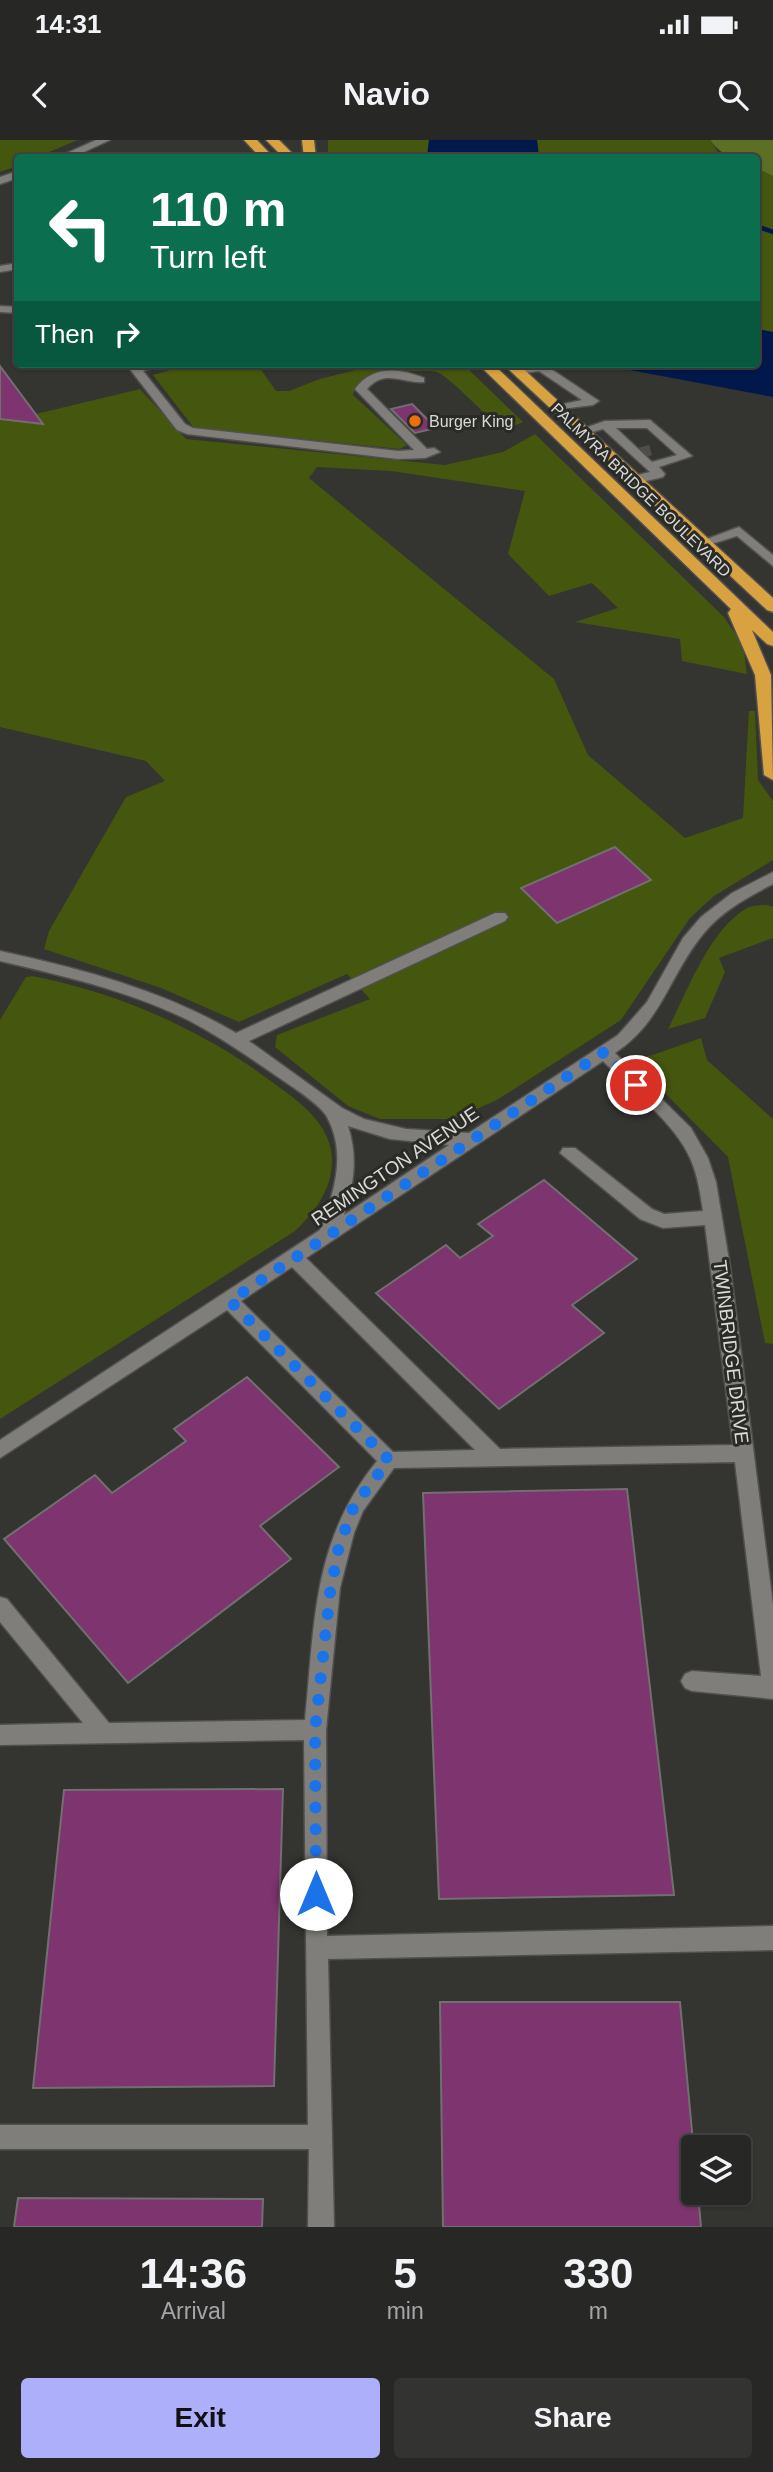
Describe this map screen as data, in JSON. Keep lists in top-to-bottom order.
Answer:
{
  "streets": {
    "highway": ["PALMYRA BRIDGE BOULEVARD"],
    "street": ["REMINGTON AVENUE", "TWINBRIDGE DRIVE"]
  },
  "crossings": [
    ["REMINGTON AVENUE", "TWINBRIDGE DRIVE"]
  ],
  "places": ["Burger King"],
  "page": {
    "status": "14:31",
    "header": "Navio",
    "turn": ["110 m", "Turn left"],
    "then": "Then",
    "eta": [
      "14:36",
      "Arrival",
      "5",
      "min",
      "330",
      "m"
    ],
    "buttons": ["Exit", "Share"]
  }
}
